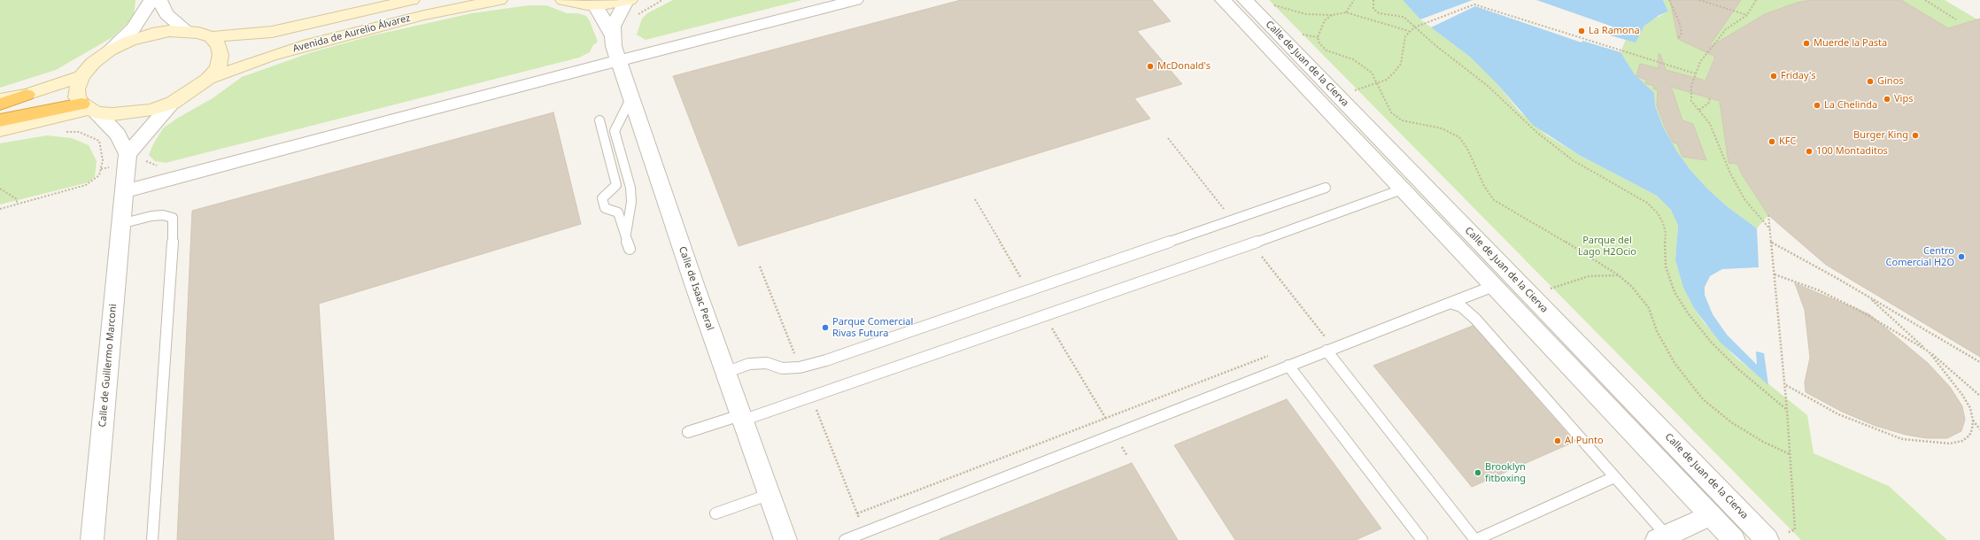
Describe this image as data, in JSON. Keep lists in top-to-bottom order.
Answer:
{
  "streets": {
    "main road": ["Avenida de Aurelio Álvarez"],
    "street": ["Calle de Juan de la Cierva", "Calle de Isaac Peral", "Calle de Guillermo Marconi"]
  },
  "parks": ["Parque del Lago H2Ocio"],
  "places": [
    "La Ramona",
    "Muerde la Pasta",
    "McDonald's",
    "Friday's",
    "Ginos",
    "Vips",
    "La Chelinda",
    "Burger King",
    "KFC",
    "100 Montaditos",
    "Centro Comercial H2O",
    "Parque Comercial Rivas Futura",
    "Al Punto",
    "Brooklyn fitboxing"
  ]
}
